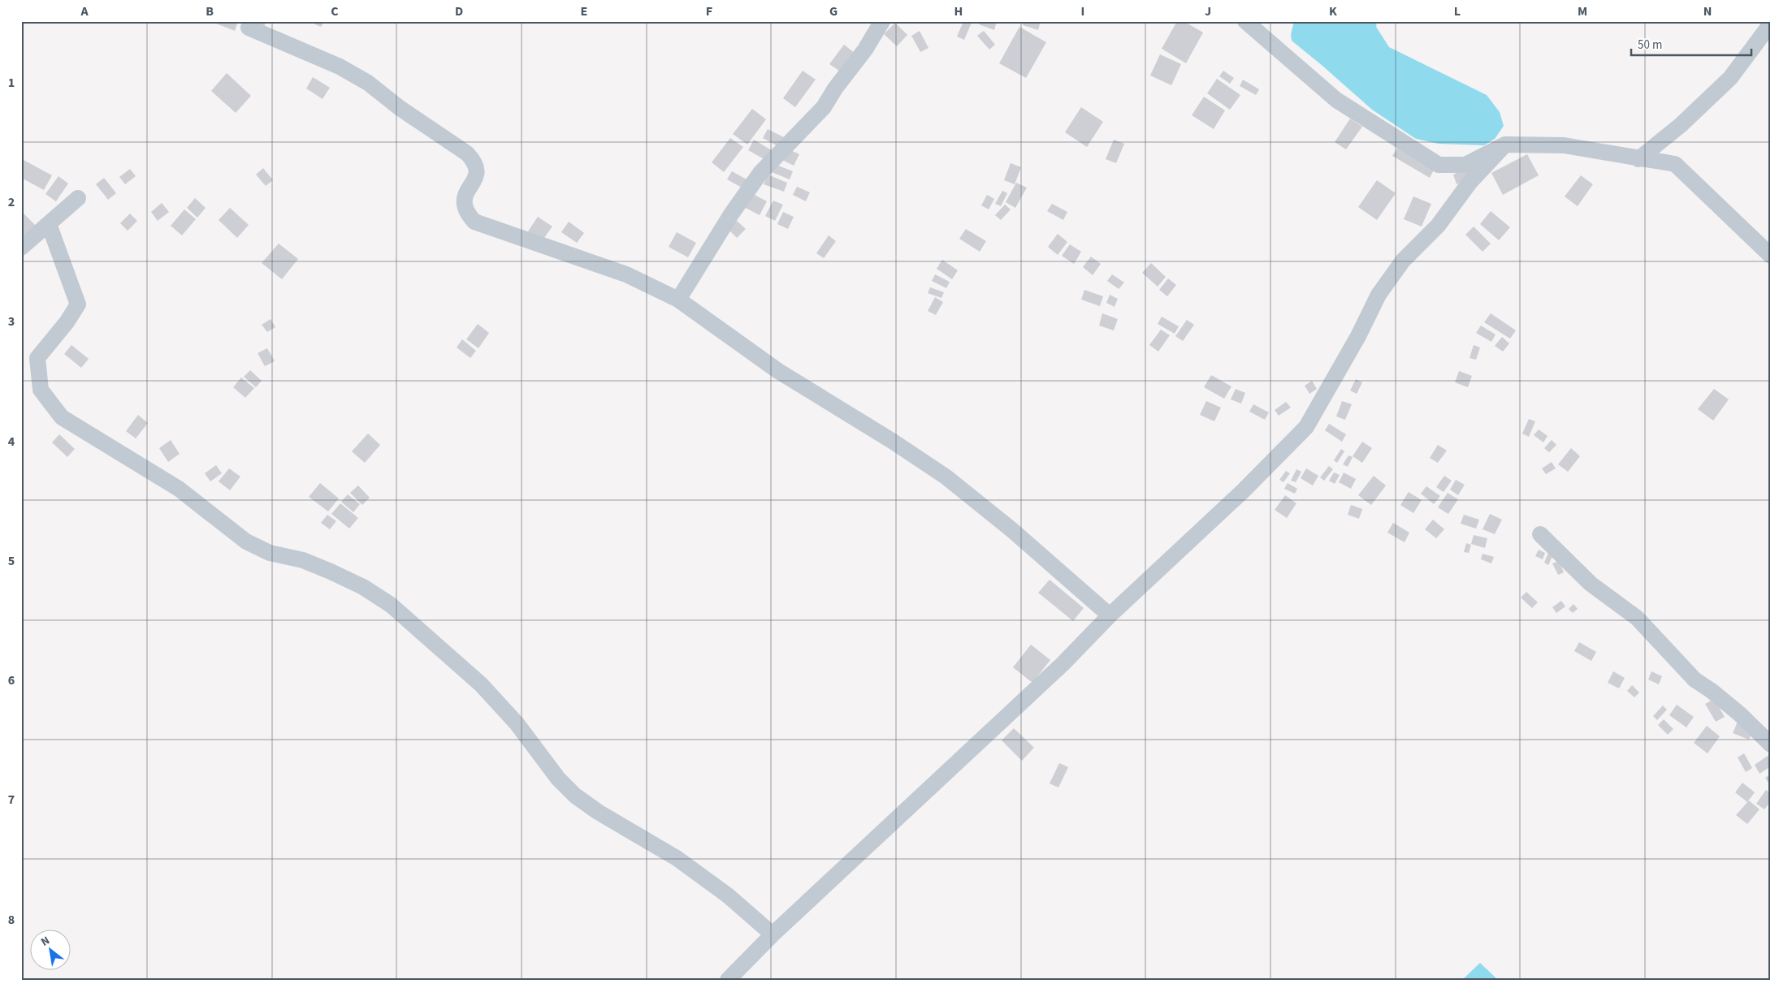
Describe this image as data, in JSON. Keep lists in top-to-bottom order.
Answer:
{
  "scale_bar": "50 m",
  "north": "top left",
  "grid": {
    "columns": [
      "A",
      "B",
      "C",
      "D",
      "E",
      "F",
      "G",
      "H",
      "I",
      "J",
      "K",
      "L",
      "M",
      "N"
    ],
    "rows": [
      "1",
      "2",
      "3",
      "4",
      "5",
      "6",
      "7",
      "8"
    ]
  }
}
